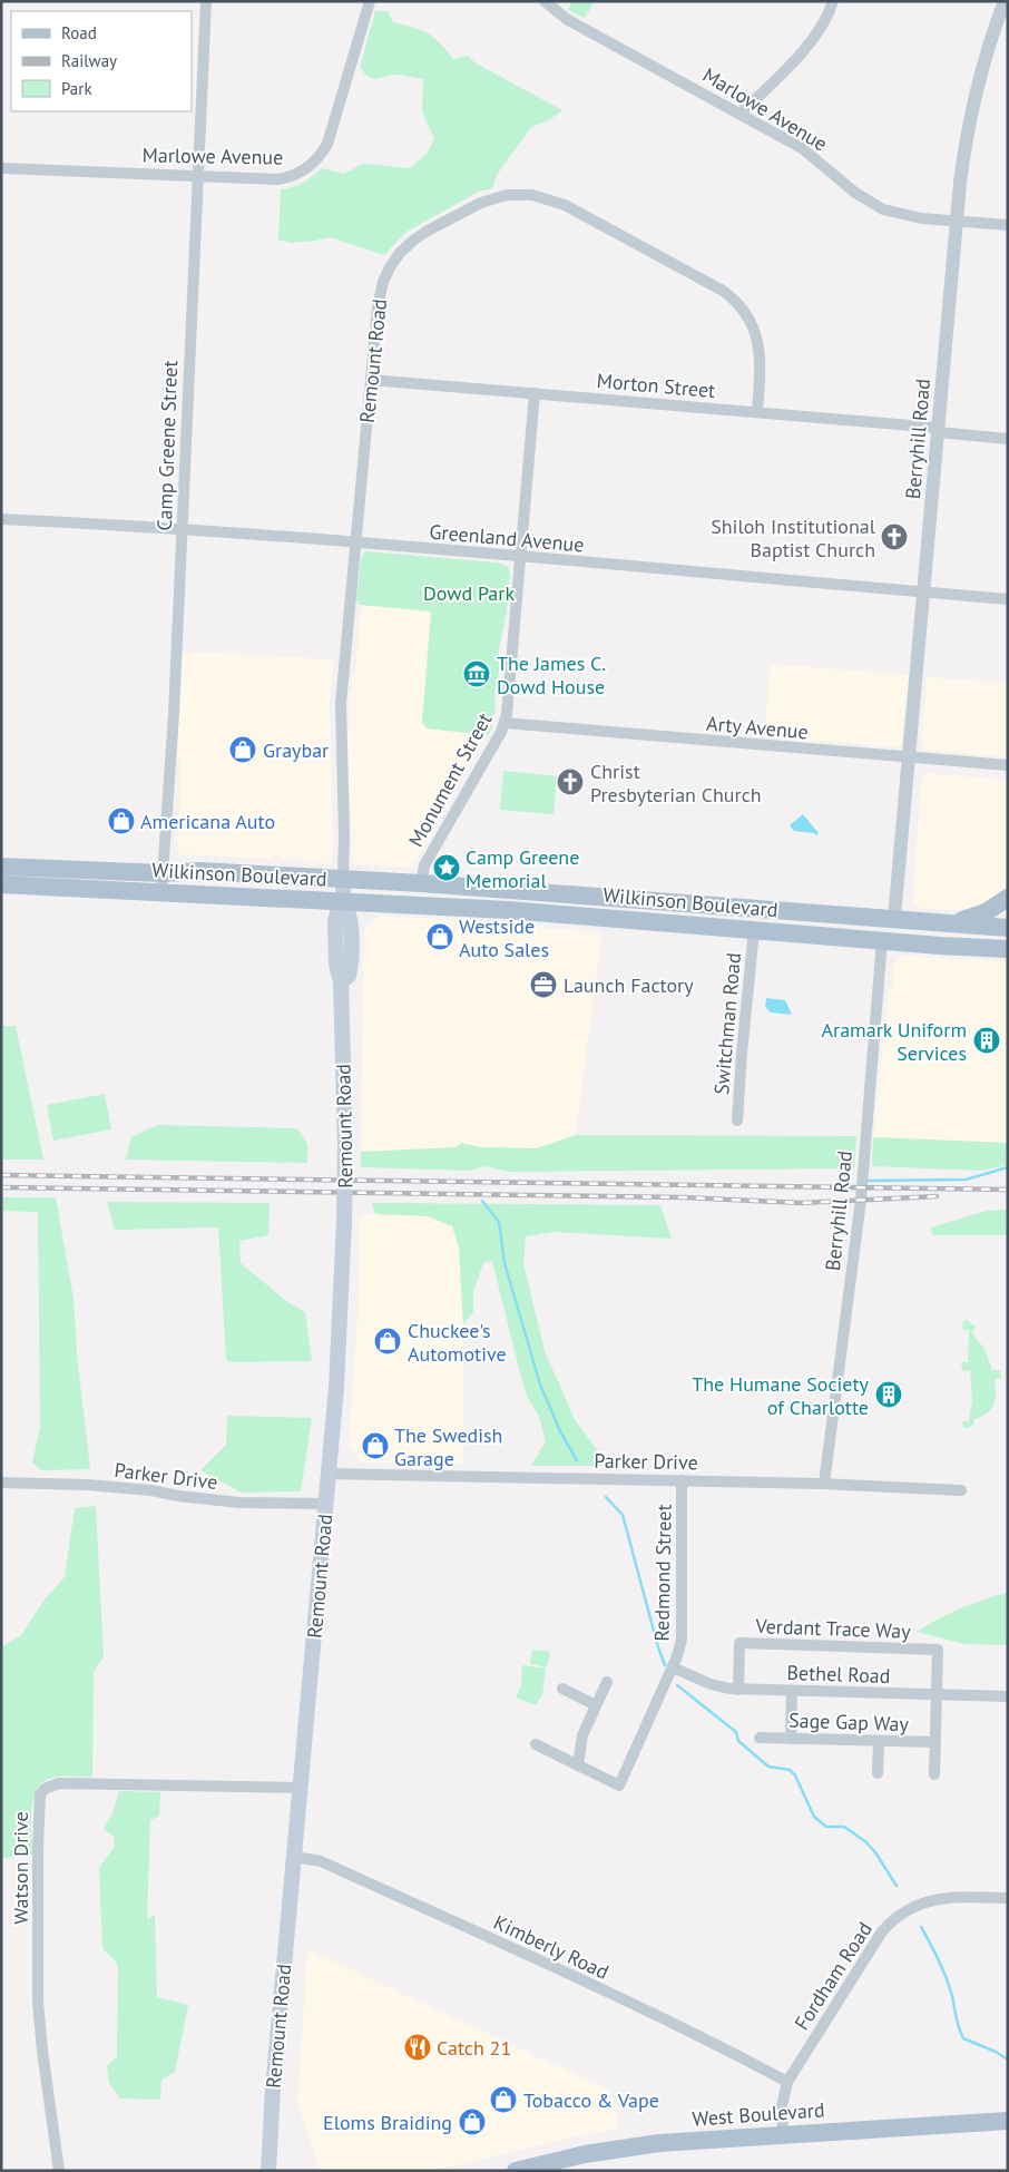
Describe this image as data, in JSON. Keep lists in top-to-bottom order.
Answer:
{
  "streets": {
    "main road": ["Remount Road", "Wilkinson Boulevard", "West Boulevard"],
    "street": [
      "Marlowe Avenue",
      "Morton Street",
      "Berryhill Road",
      "Camp Greene Street",
      "Greenland Avenue",
      "Arty Avenue",
      "Monument Street",
      "Switchman Road",
      "Parker Drive",
      "Redmond Street",
      "Verdant Trace Way",
      "Bethel Road",
      "Sage Gap Way",
      "Watson Drive",
      "Kimberly Road",
      "Fordham Road"
    ]
  },
  "crossings": [
    ["Marlowe Avenue", "Berryhill Road"],
    ["Marlowe Avenue", "Camp Greene Street"],
    ["Remount Road", "Morton Street"],
    ["Remount Road", "Greenland Avenue"],
    ["Remount Road", "Wilkinson Boulevard"],
    ["Remount Road", "Parker Drive"],
    ["Remount Road", "Watson Drive"],
    ["Remount Road", "Kimberly Road"],
    ["Morton Street", "Berryhill Road"],
    ["Morton Street", "Monument Street"],
    ["Berryhill Road", "Greenland Avenue"],
    ["Berryhill Road", "Arty Avenue"],
    ["Berryhill Road", "Wilkinson Boulevard"],
    ["Berryhill Road", "Parker Drive"],
    ["Camp Greene Street", "Greenland Avenue"],
    ["Camp Greene Street", "Wilkinson Boulevard"],
    ["Greenland Avenue", "Monument Street"],
    ["Arty Avenue", "Monument Street"],
    ["Monument Street", "Wilkinson Boulevard"],
    ["Wilkinson Boulevard", "Switchman Road"],
    ["Parker Drive", "Redmond Street"],
    ["Redmond Street", "Bethel Road"],
    ["Verdant Trace Way", "Bethel Road"],
    ["Kimberly Road", "Fordham Road"],
    ["Fordham Road", "West Boulevard"]
  ],
  "parks": ["Dowd Park"],
  "places": {
    "church": ["Shiloh Institutional Baptist Church", "Christ Presbyterian Church"],
    "museum": ["The James C. Dowd House"],
    "shop": [
      "Graybar",
      "Americana Auto",
      "Westside Auto Sales",
      "Chuckee's Automotive",
      "The Swedish Garage",
      "Tobacco & Vape",
      "Eloms Braiding"
    ],
    "place": ["Camp Greene Memorial"],
    "office": ["Launch Factory"],
    "building": ["Aramark Uniform Services", "The Humane Society of Charlotte"],
    "restaurant": ["Catch 21"]
  },
  "legend": ["Road", "Railway", "Park"]
}
